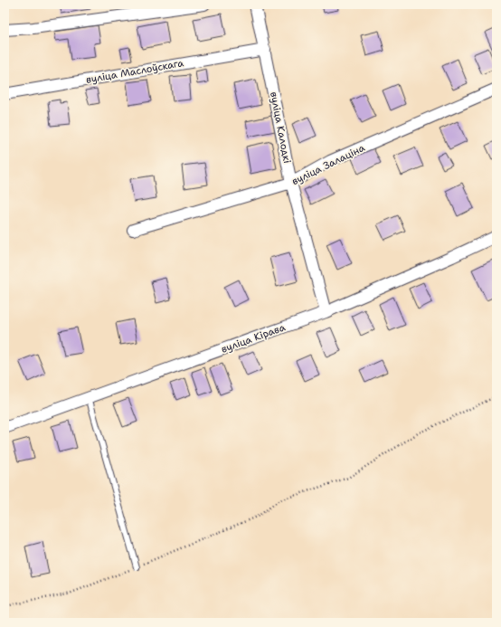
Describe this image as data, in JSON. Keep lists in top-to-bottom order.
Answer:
{
  "streets": {
    "street": [
      "вуліца Маслоўскага",
      "вуліца Калодкі",
      "вуліца Залаціна",
      "вуліца Кірава"
    ]
  },
  "crossings": [
    ["вуліца Маслоўскага", "вуліца Калодкі"],
    ["вуліца Калодкі", "вуліца Залаціна"],
    ["вуліца Калодкі", "вуліца Кірава"]
  ]
}
